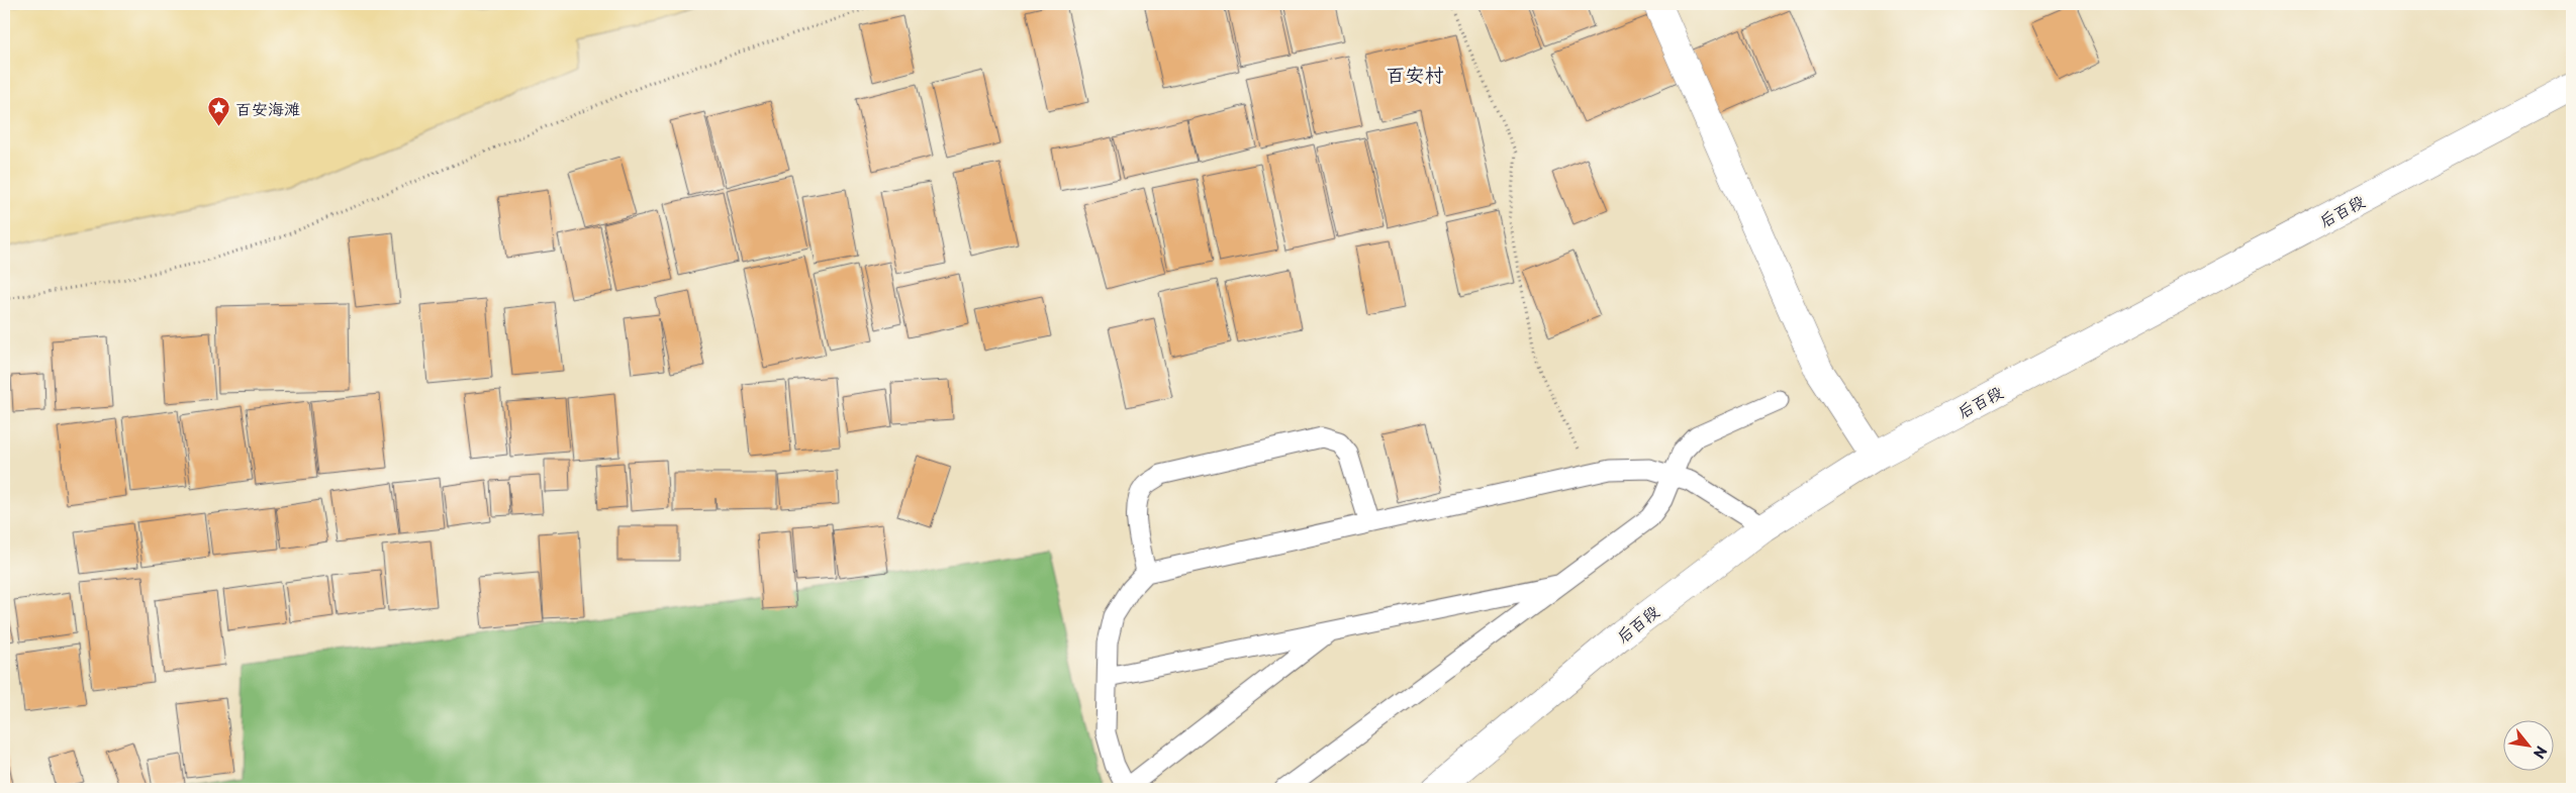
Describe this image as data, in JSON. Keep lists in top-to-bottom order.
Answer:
{
  "streets": {
    "street": ["后百段"]
  },
  "districts": ["百安村"],
  "places": {
    "place": ["百安海滩"]
  },
  "north": "bottom right"
}
